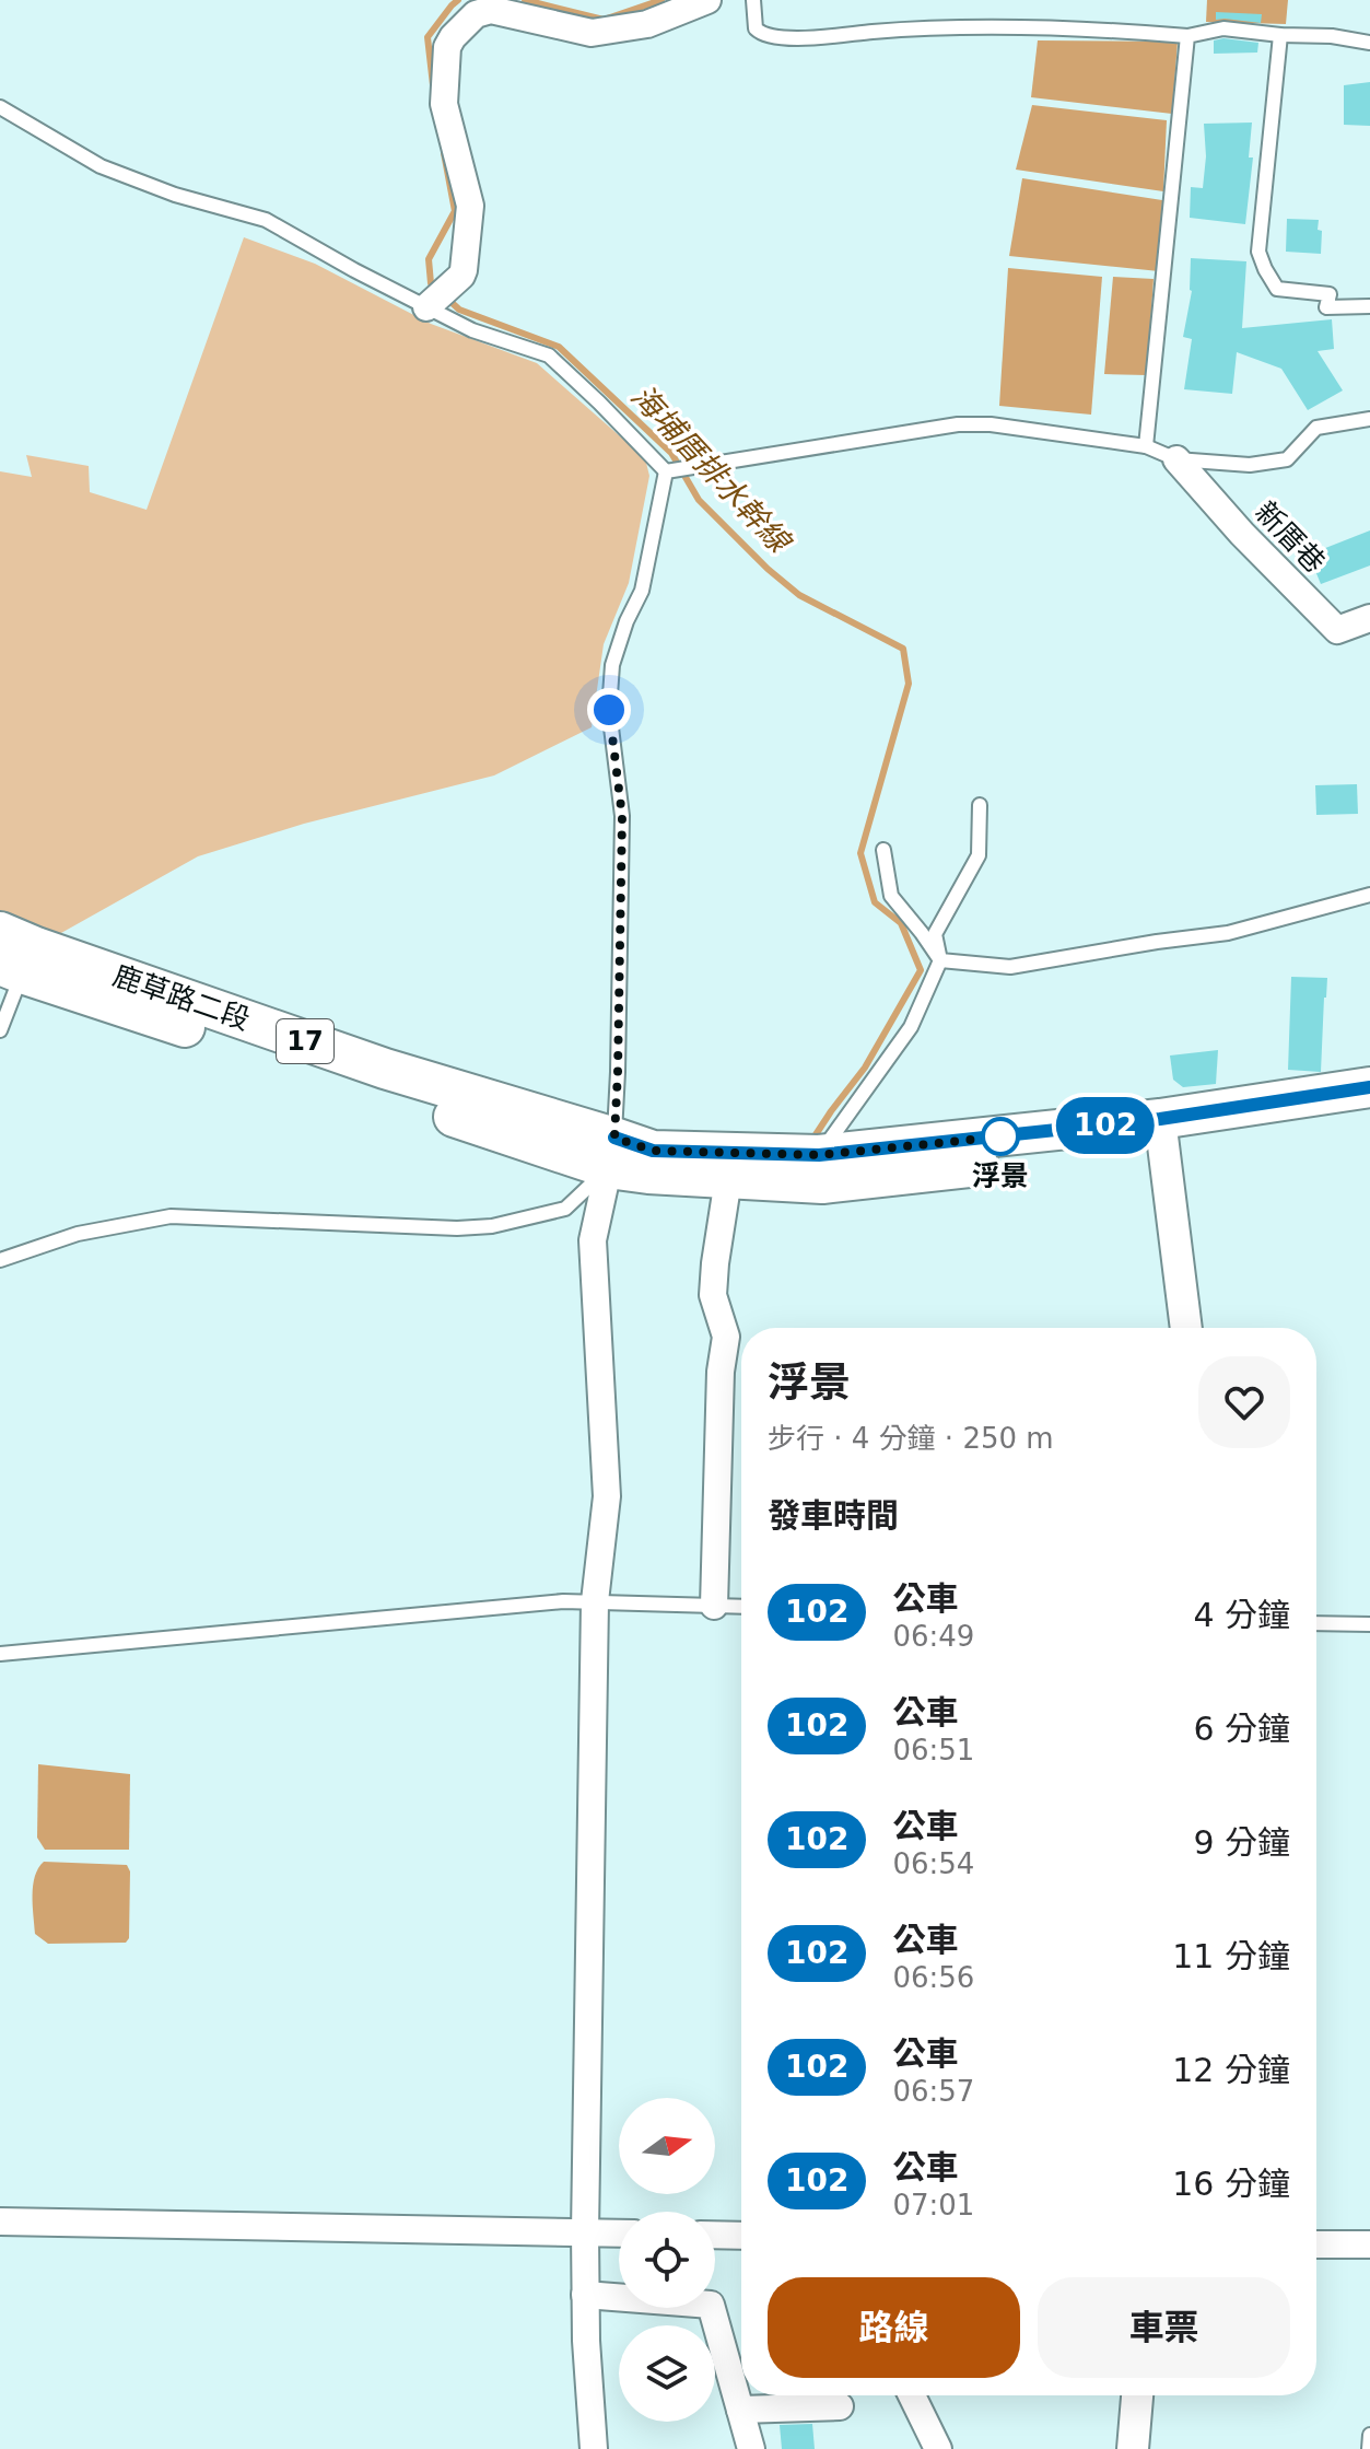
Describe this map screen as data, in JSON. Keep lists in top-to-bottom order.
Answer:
{
  "streets": {
    "main road": ["鹿草路二段", "17"],
    "street": ["新厝巷"]
  },
  "crossings": [
    ["鹿草路二段", "17"]
  ],
  "water": ["海埔厝排水幹線"],
  "places": ["浮景"],
  "lines": ["bus line 102"],
  "north": "right",
  "page": {
    "on_map": "102",
    "heading": [
      ["浮景", "步行 · 4 分鐘 · 250 m"],
      "發車時間"
    ],
    "list": [
      {
        "mark": "102",
        "name": "公車",
        "note": "06:49",
        "value": "4 分鐘"
      },
      {
        "mark": "102",
        "name": "公車",
        "note": "06:51",
        "value": "6 分鐘"
      },
      {
        "mark": "102",
        "name": "公車",
        "note": "06:54",
        "value": "9 分鐘"
      },
      {
        "mark": "102",
        "name": "公車",
        "note": "06:56",
        "value": "11 分鐘"
      },
      {
        "mark": "102",
        "name": "公車",
        "note": "06:57",
        "value": "12 分鐘"
      },
      {
        "mark": "102",
        "name": "公車",
        "note": "07:01",
        "value": "16 分鐘"
      }
    ],
    "buttons": ["路線", "車票"]
  }
}
